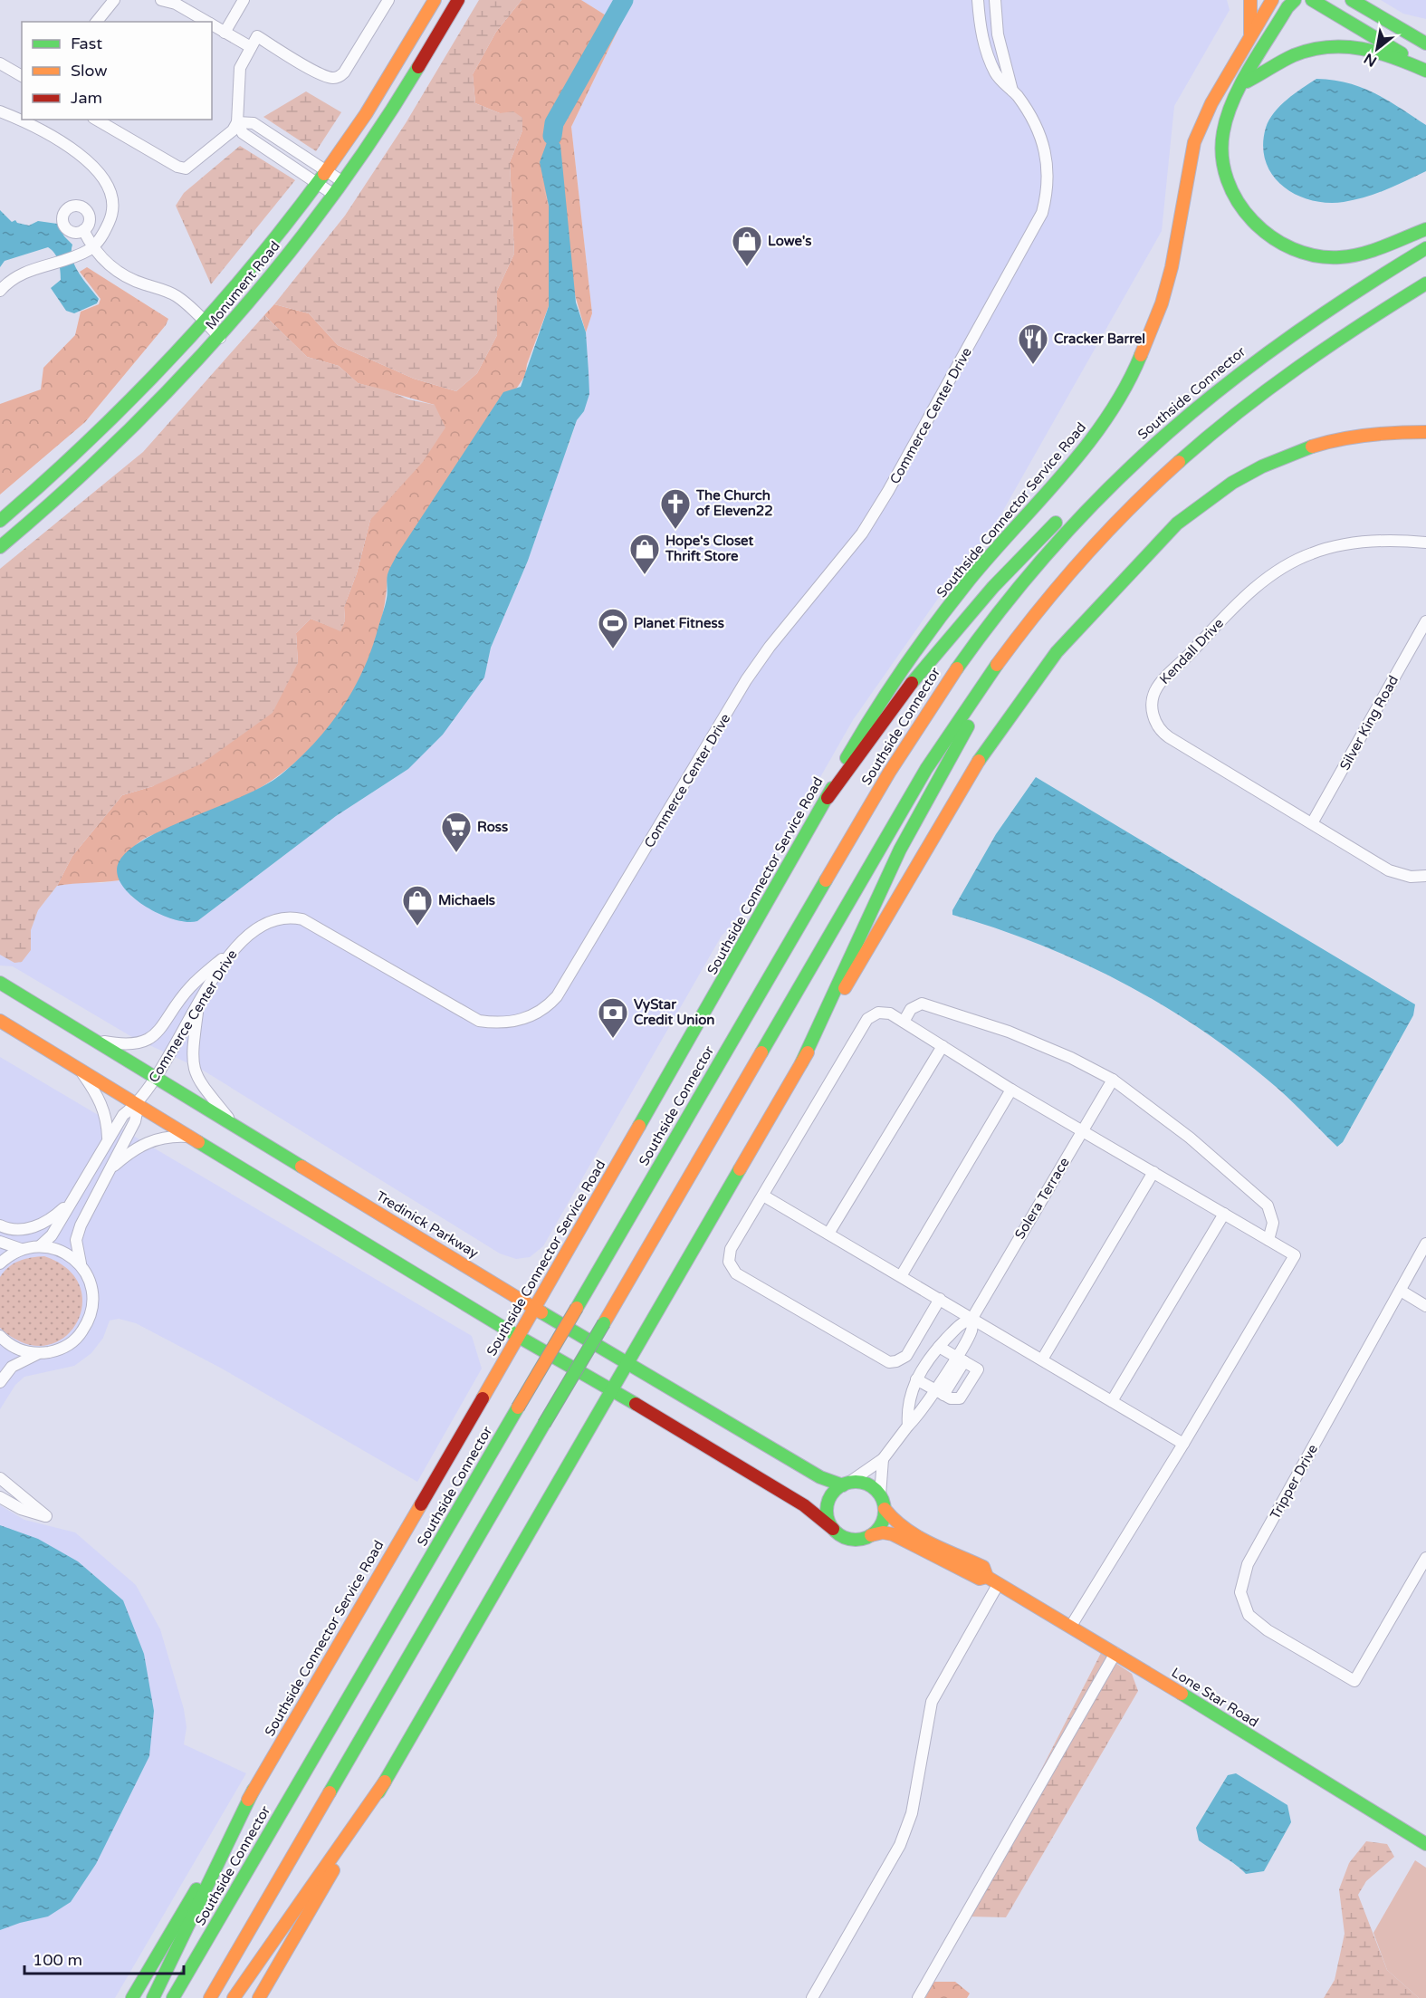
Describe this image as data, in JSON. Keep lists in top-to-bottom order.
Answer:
{
  "streets": {
    "main road": [
      "Monument Road",
      "Southside Connector",
      "Southside Connector Service Road",
      "Tredinick Parkway",
      "Lone Star Road"
    ],
    "street": [
      "Commerce Center Drive",
      "Kendall Drive",
      "Silver King Road",
      "Solera Terrace",
      "Tripper Drive"
    ]
  },
  "crossings": [
    ["Commerce Center Drive", "Tredinick Parkway"],
    ["Southside Connector Service Road", "Tredinick Parkway"],
    ["Kendall Drive", "Silver King Road"],
    ["Solera Terrace", "Tredinick Parkway"],
    ["Solera Terrace", "Lone Star Road"],
    ["Tredinick Parkway", "Lone Star Road"]
  ],
  "places": {
    "shop": ["Lowe's", "Hope's Closet Thrift Store", "Michaels"],
    "restaurant": ["Cracker Barrel"],
    "church": ["The Church of Eleven22"],
    "sports": ["Planet Fitness"],
    "supermarket": ["Ross"],
    "bank": ["VyStar Credit Union"]
  },
  "legend": ["Fast", "Slow", "Jam"],
  "scale_bar": "100 m",
  "north": "bottom left"
}
